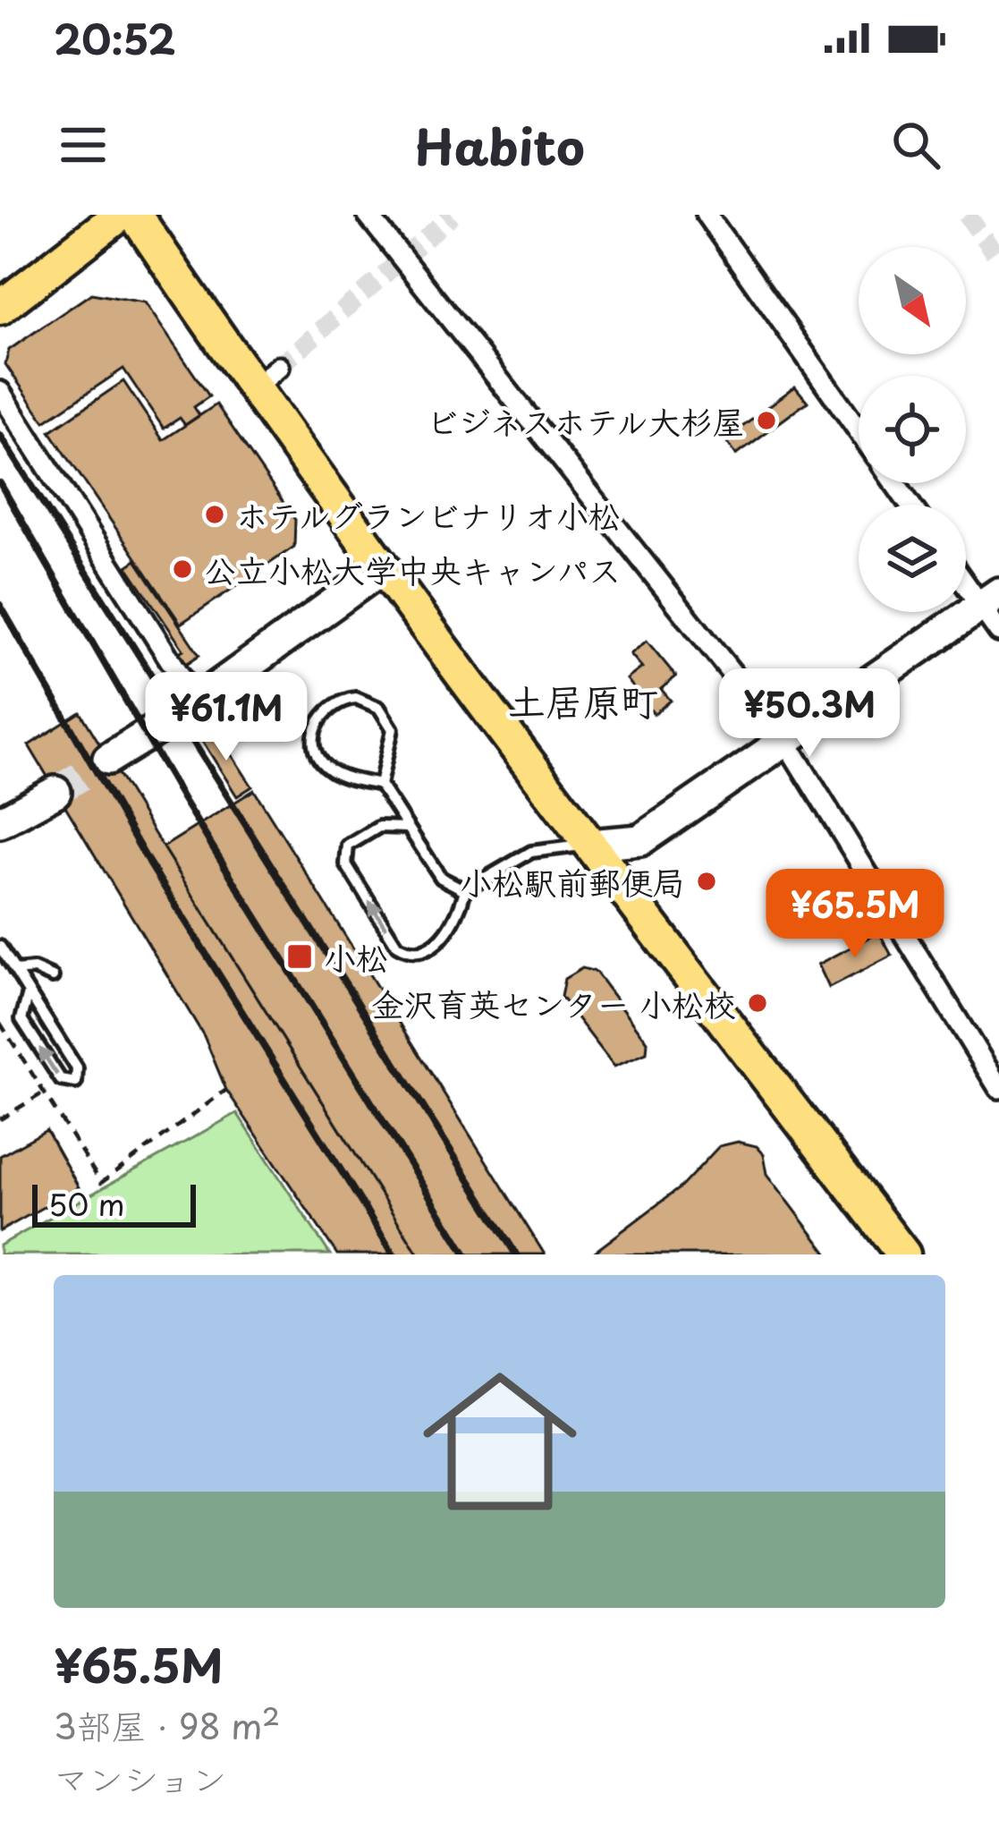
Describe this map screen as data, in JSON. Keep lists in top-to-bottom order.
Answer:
{
  "districts": ["土居原町"],
  "places": {
    "other": [
      "ビジネスホテル大杉屋",
      "ホテルグランビナリオ小松",
      "公立小松大学中央キャンパス",
      "小松駅前郵便局",
      "金沢育英センター 小松校"
    ],
    "transit": ["小松"]
  },
  "scale_bar": "50 m",
  "north": "bottom right",
  "page": {
    "status": "20:52",
    "header": "Habito",
    "price": ["¥50.3M", "¥61.1M", "¥65.5M"],
    "scale": "50 m",
    "list": [
      {
        "name": "¥65.5M",
        "note": "3部屋 · 98 m² · マンション"
      }
    ]
  }
}
